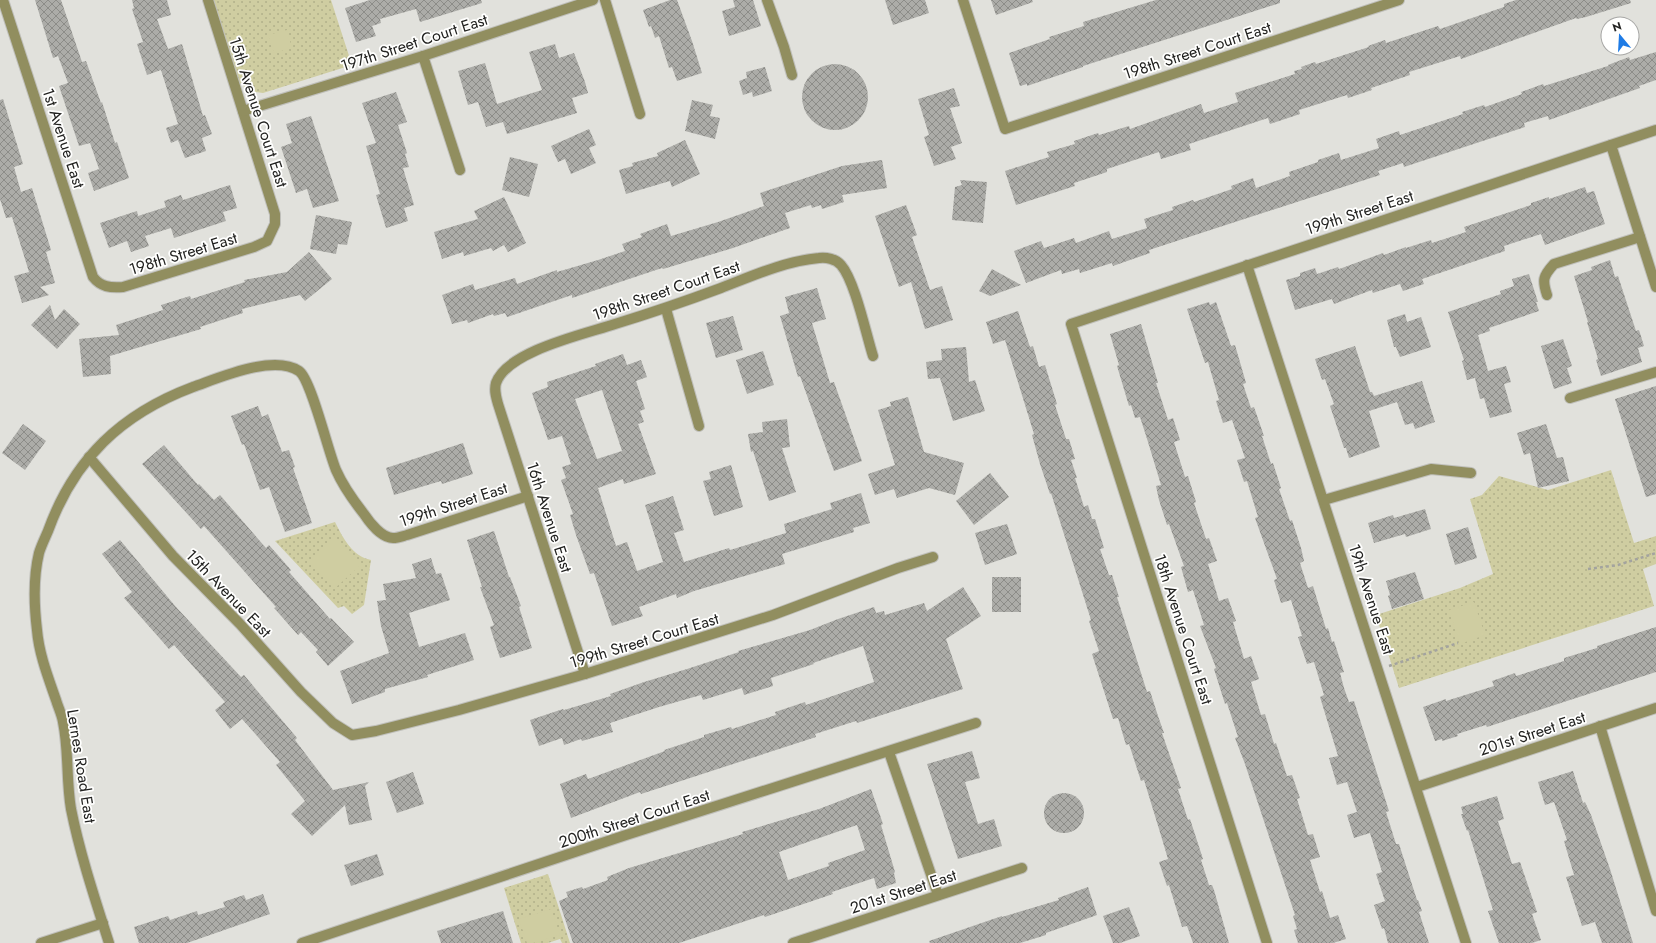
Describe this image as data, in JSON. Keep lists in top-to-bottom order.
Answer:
{
  "streets": {
    "street": [
      "197th Street Court East",
      "198th Street Court East",
      "15th Avenue Court East",
      "1st Avenue East",
      "199th Street East",
      "198th Street East",
      "16th Avenue East",
      "15th Avenue East",
      "19th Avenue East",
      "18th Avenue Court East",
      "199th Street Court East",
      "201st Street East",
      "Lernes Road East",
      "200th Street Court East"
    ]
  },
  "crossings": [
    ["197th Street Court East", "15th Avenue Court East"],
    ["198th Street Court East", "16th Avenue East"],
    ["15th Avenue Court East", "198th Street East"],
    ["1st Avenue East", "198th Street East"],
    ["199th Street East", "16th Avenue East"],
    ["199th Street East", "19th Avenue East"],
    ["199th Street East", "18th Avenue Court East"],
    ["199th Street East", "Lernes Road East"],
    ["16th Avenue East", "199th Street Court East"],
    ["15th Avenue East", "199th Street Court East"],
    ["15th Avenue East", "Lernes Road East"],
    ["19th Avenue East", "201st Street East"]
  ],
  "north": "top"
}
